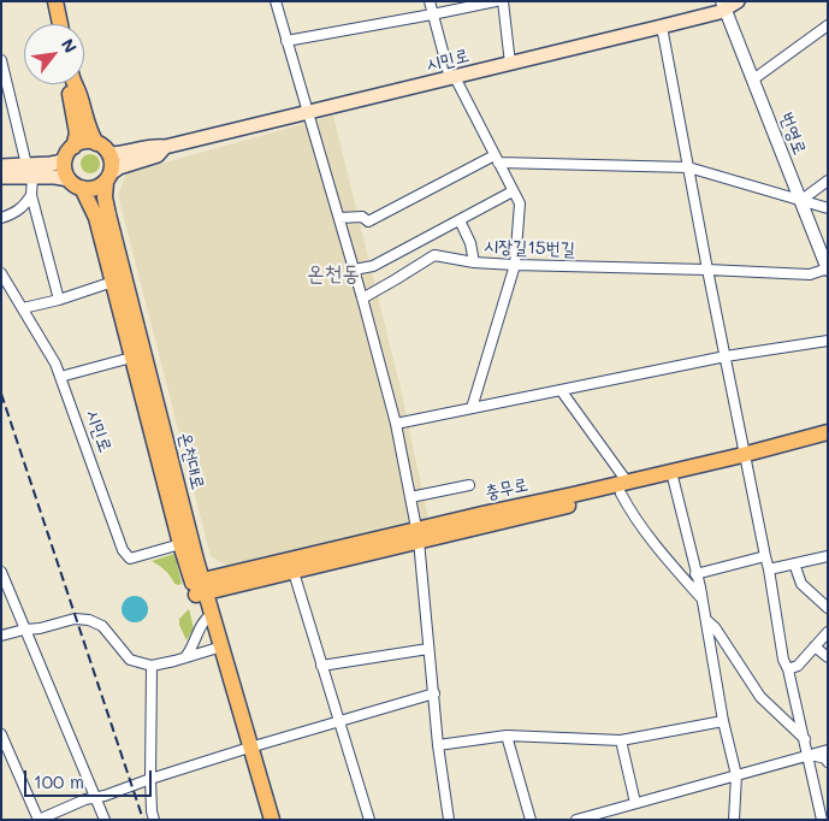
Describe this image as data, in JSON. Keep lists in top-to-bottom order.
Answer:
{
  "streets": {
    "main road": ["시민로", "온천대로", "충무로"],
    "street": ["번영로", "시장길15번길"]
  },
  "crossings": [
    ["시민로", "번영로"],
    ["시민로", "온천대로"],
    ["번영로", "시장길15번길"],
    ["온천대로", "충무로"]
  ],
  "districts": ["온천동"],
  "scale_bar": "100 m",
  "north": "top right"
}
